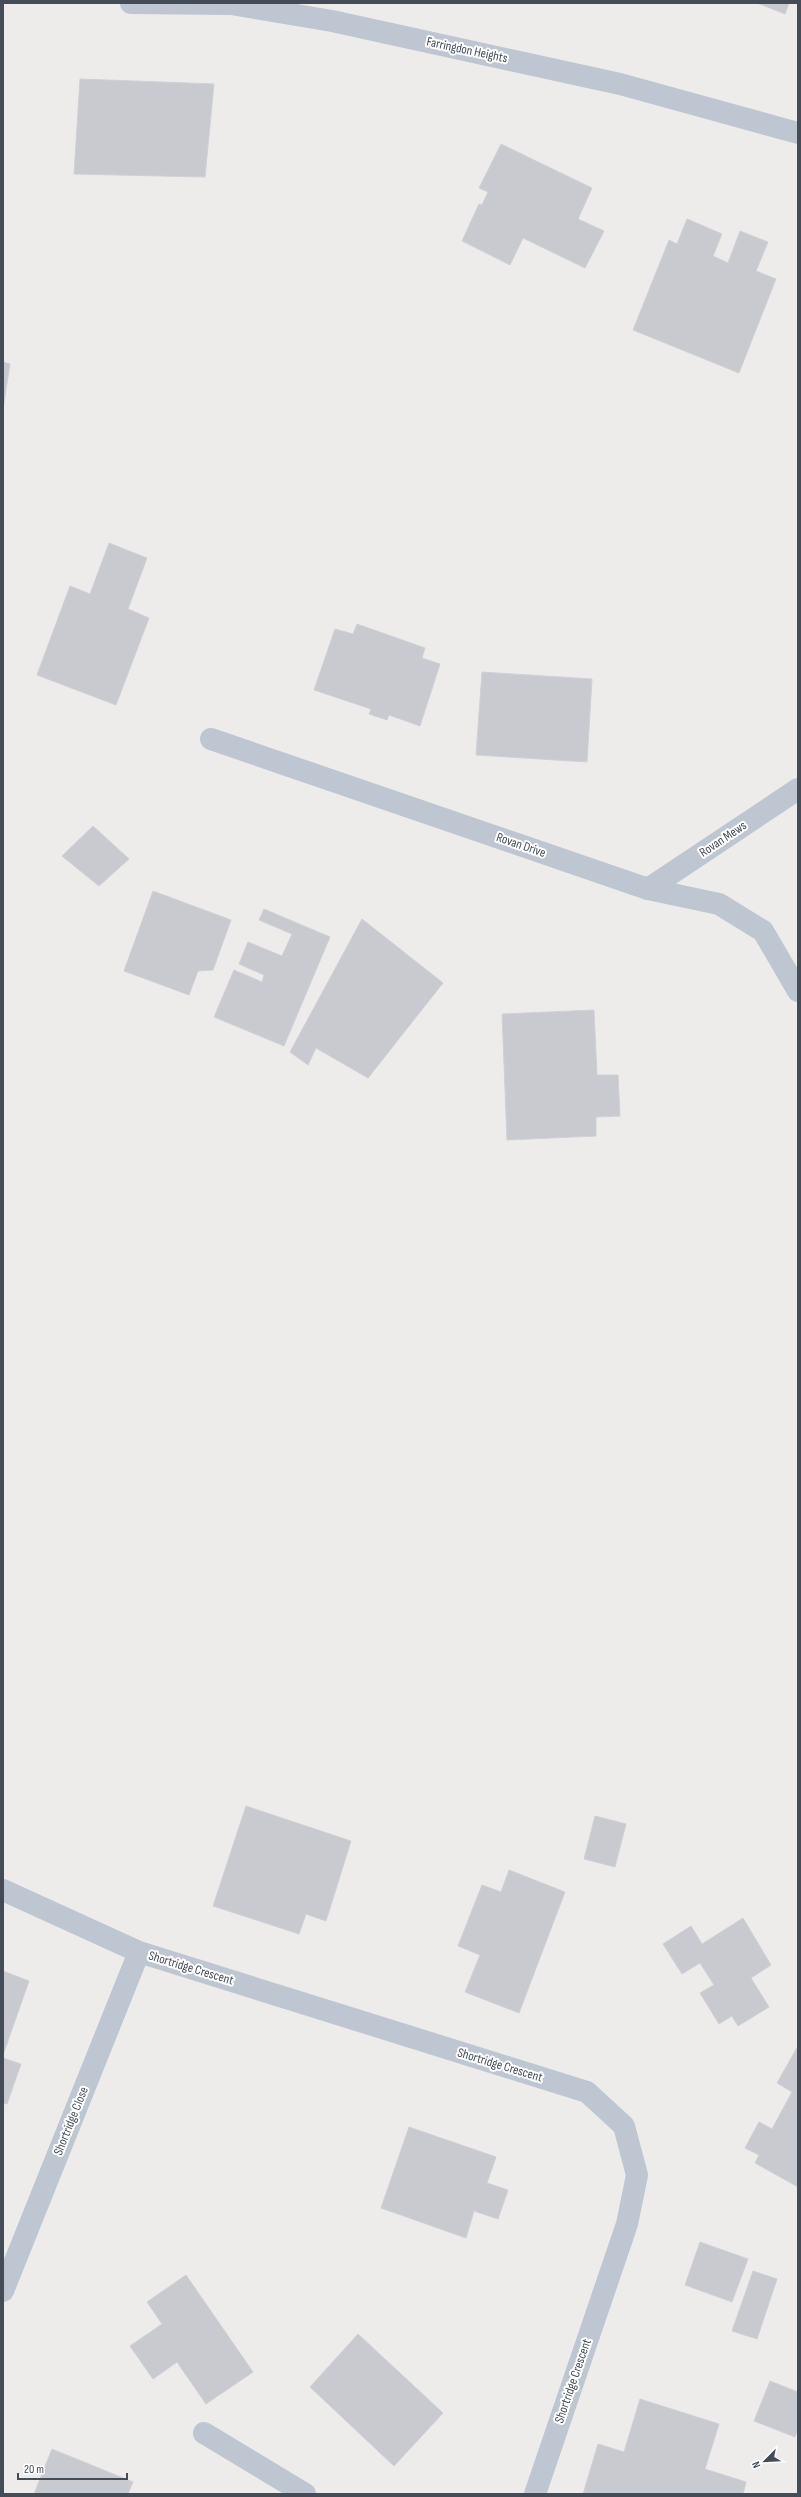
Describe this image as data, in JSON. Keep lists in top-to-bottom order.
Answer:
{
  "streets": {
    "street": [
      "Farringdon Heights",
      "Rovan Mews",
      "Rovan Drive",
      "Shortridge Crescent",
      "Shortridge Close"
    ]
  },
  "crossings": [
    ["Rovan Mews", "Rovan Drive"],
    ["Shortridge Crescent", "Shortridge Close"]
  ],
  "scale_bar": "20 m",
  "north": "bottom left"
}
